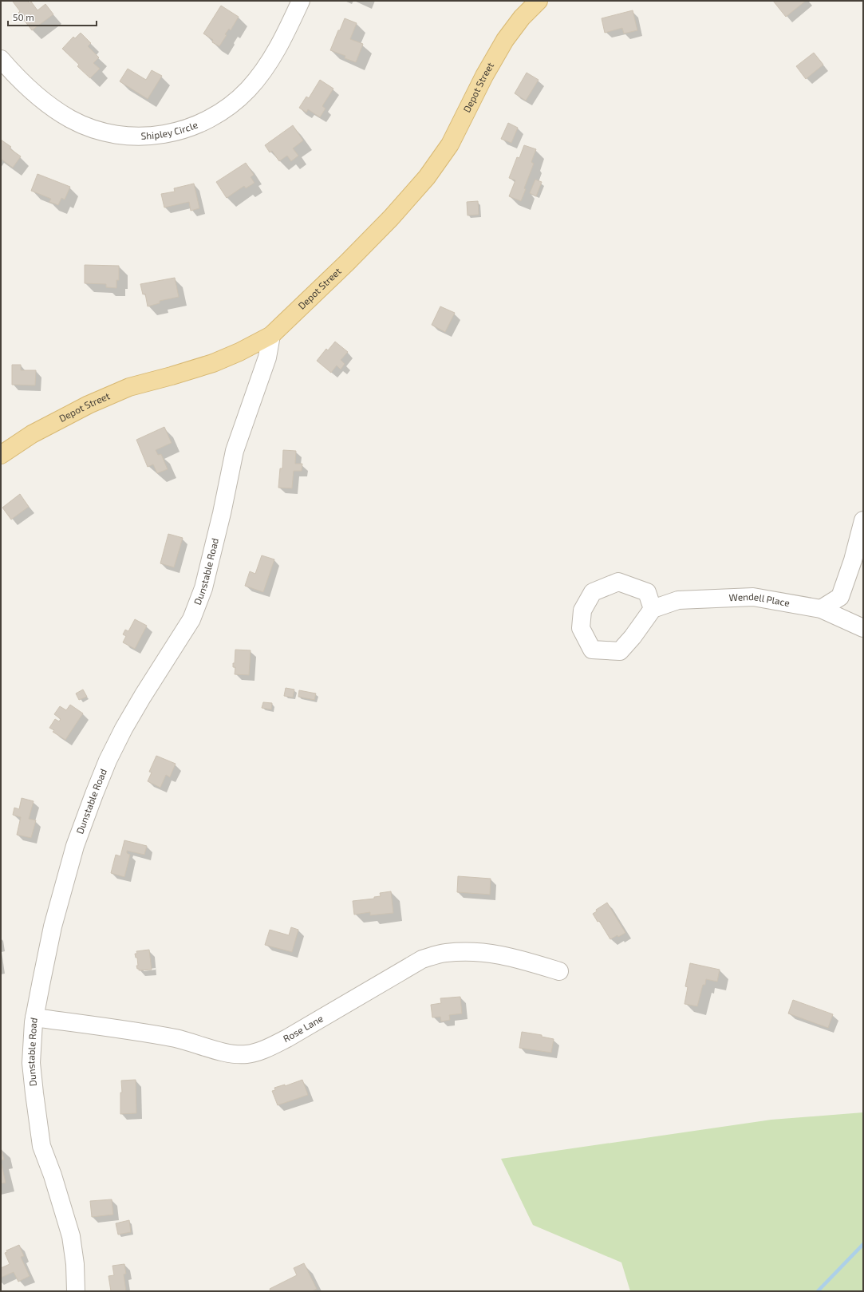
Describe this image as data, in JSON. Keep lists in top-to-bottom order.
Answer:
{
  "streets": {
    "main road": ["Depot Street"],
    "street": [
      "Shipley Circle",
      "Dunstable Road",
      "Wendell Place",
      "Rose Lane"
    ]
  },
  "crossings": [
    ["Depot Street", "Dunstable Road"],
    ["Dunstable Road", "Rose Lane"]
  ],
  "scale_bar": "50 m"
}
